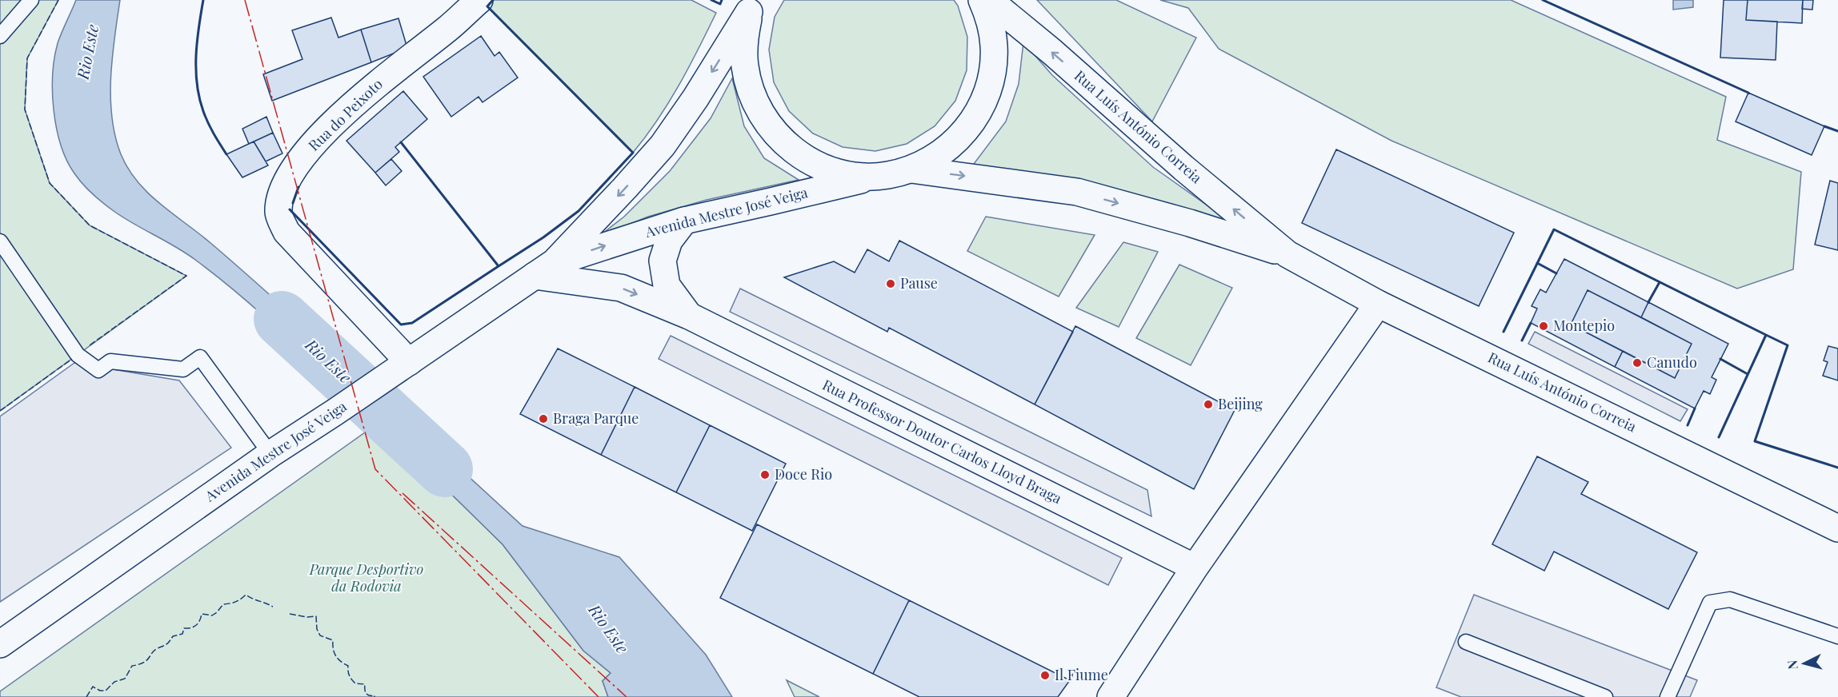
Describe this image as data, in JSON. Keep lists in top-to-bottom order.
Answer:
{
  "streets": {
    "street": [
      "Rua do Peixoto",
      "Rua Luís António Correia",
      "Avenida Mestre José Veiga",
      "Rua Professor Doutor Carlos Lloyd Braga"
    ]
  },
  "crossings": [
    ["Rua do Peixoto", "Avenida Mestre José Veiga"],
    ["Avenida Mestre José Veiga", "Rua Professor Doutor Carlos Lloyd Braga"]
  ],
  "water": ["Rio Este"],
  "parks": ["Parque Desportivo da Rodovia"],
  "places": [
    "Pause",
    "Montepio",
    "Canudo",
    "Beijing",
    "Braga Parque",
    "Doce Rio",
    "Il Fiume"
  ],
  "north": "left"
}
